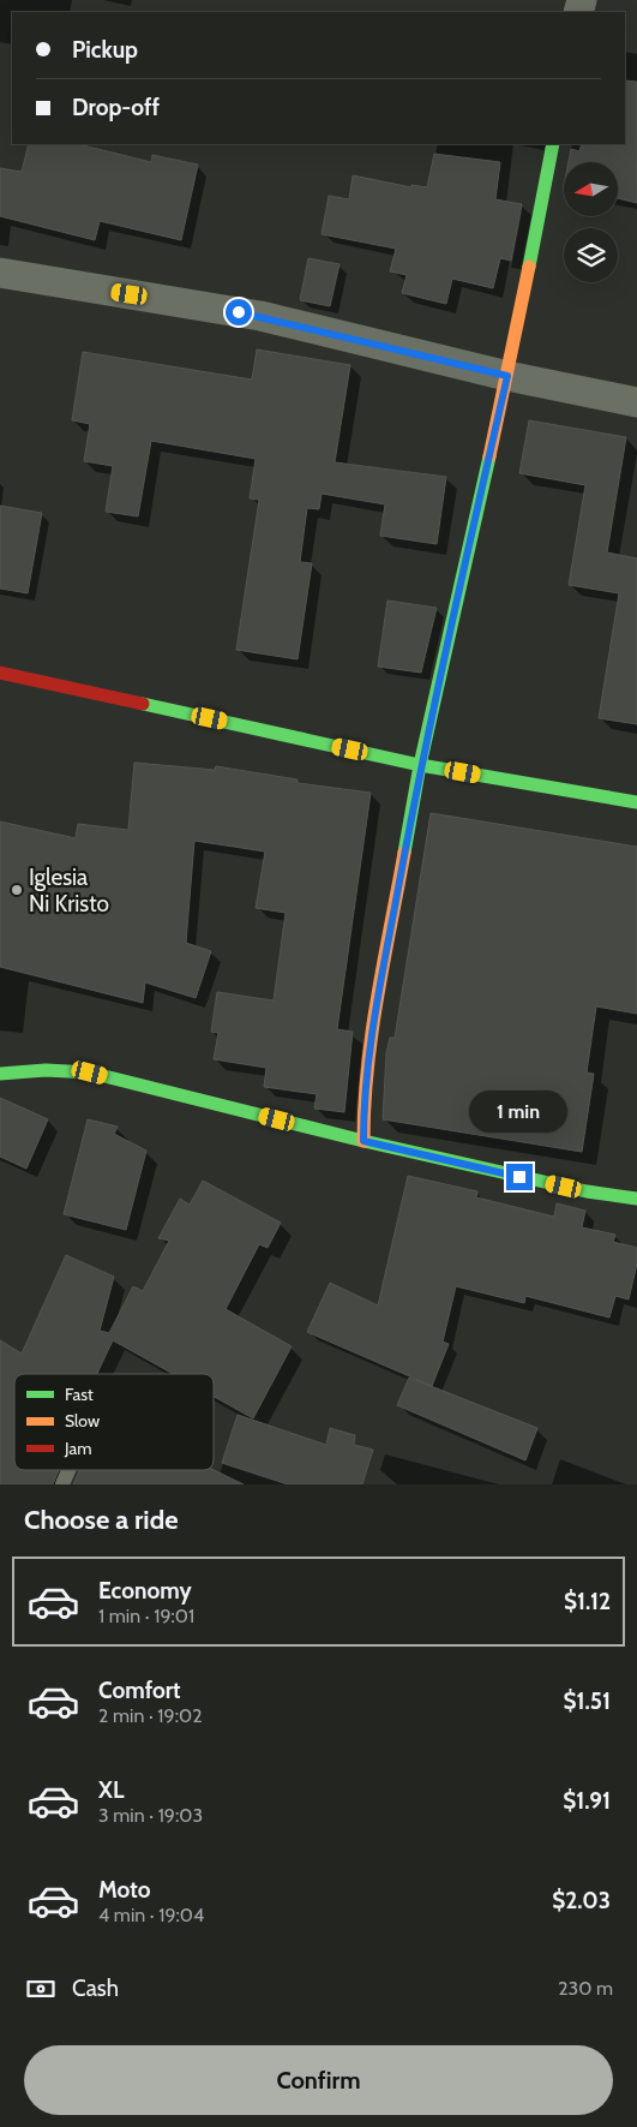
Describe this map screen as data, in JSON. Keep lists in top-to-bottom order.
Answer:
{
  "places": ["Iglesia Ni Kristo"],
  "legend": ["Fast", "Slow", "Jam"],
  "north": "left",
  "page": {
    "banner": ["Pickup", "Drop-off"],
    "bubble": "1 min",
    "heading": "Choose a ride",
    "list": [
      {
        "name": "Economy",
        "note": "1 min · 19:01",
        "value": "$1.12"
      },
      {
        "name": "Comfort",
        "note": "2 min · 19:02",
        "value": "$1.51"
      },
      {
        "name": "XL",
        "note": "3 min · 19:03",
        "value": "$1.91"
      },
      {
        "name": "Moto",
        "note": "4 min · 19:04",
        "value": "$2.03"
      }
    ],
    "pay": ["Cash", "230 m"],
    "buttons": "Confirm"
  }
}
